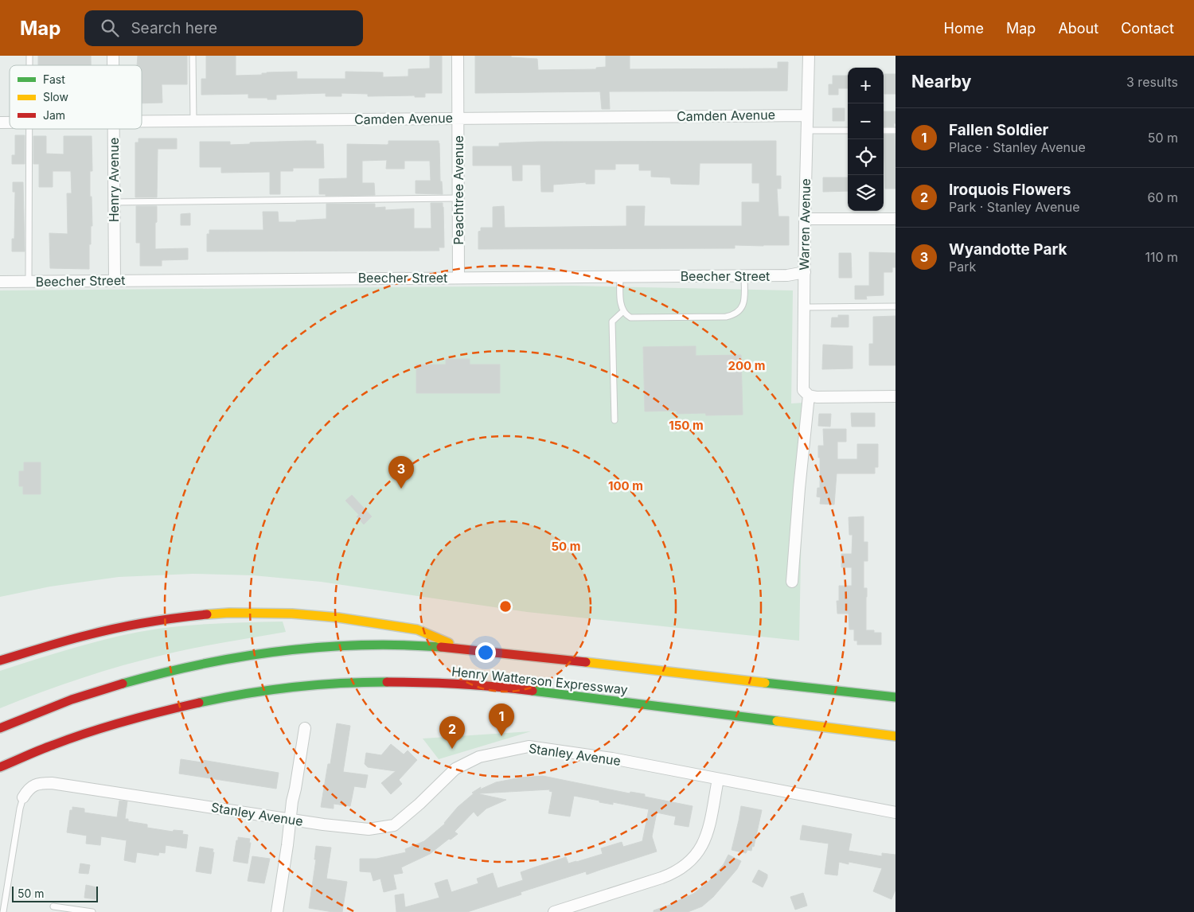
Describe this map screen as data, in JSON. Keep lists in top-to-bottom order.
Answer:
{
  "streets": {
    "highway": ["Henry Watterson Expressway"],
    "street": [
      "Camden Avenue",
      "Henry Avenue",
      "Peachtree Avenue",
      "Warren Avenue",
      "Beecher Street",
      "Stanley Avenue"
    ]
  },
  "crossings": [
    ["Camden Avenue", "Peachtree Avenue"],
    ["Camden Avenue", "Warren Avenue"],
    ["Henry Avenue", "Beecher Street"],
    ["Peachtree Avenue", "Beecher Street"],
    ["Warren Avenue", "Beecher Street"]
  ],
  "legend": ["Fast", "Slow", "Jam"],
  "scale_bar": "50 m",
  "page": {
    "header": "Map",
    "search": "Search here",
    "nav": [
      "Home",
      "Map",
      "About",
      "Contact"
    ],
    "heading": ["Nearby", "3 results"],
    "map_buttons": ["+", "−"],
    "list": [
      {
        "mark": "1",
        "name": "Fallen Soldier",
        "note": "Place · Stanley Avenue",
        "value": "50 m"
      },
      {
        "mark": "2",
        "name": "Iroquois Flowers",
        "note": "Park · Stanley Avenue",
        "value": "60 m"
      },
      {
        "mark": "3",
        "name": "Wyandotte Park",
        "note": "Park",
        "value": "110 m"
      }
    ],
    "pins": ["3", "1", "2"],
    "scale": "50 m"
  },
  "rings": [
    "200 m",
    "150 m",
    "100 m",
    "50 m"
  ]
}
